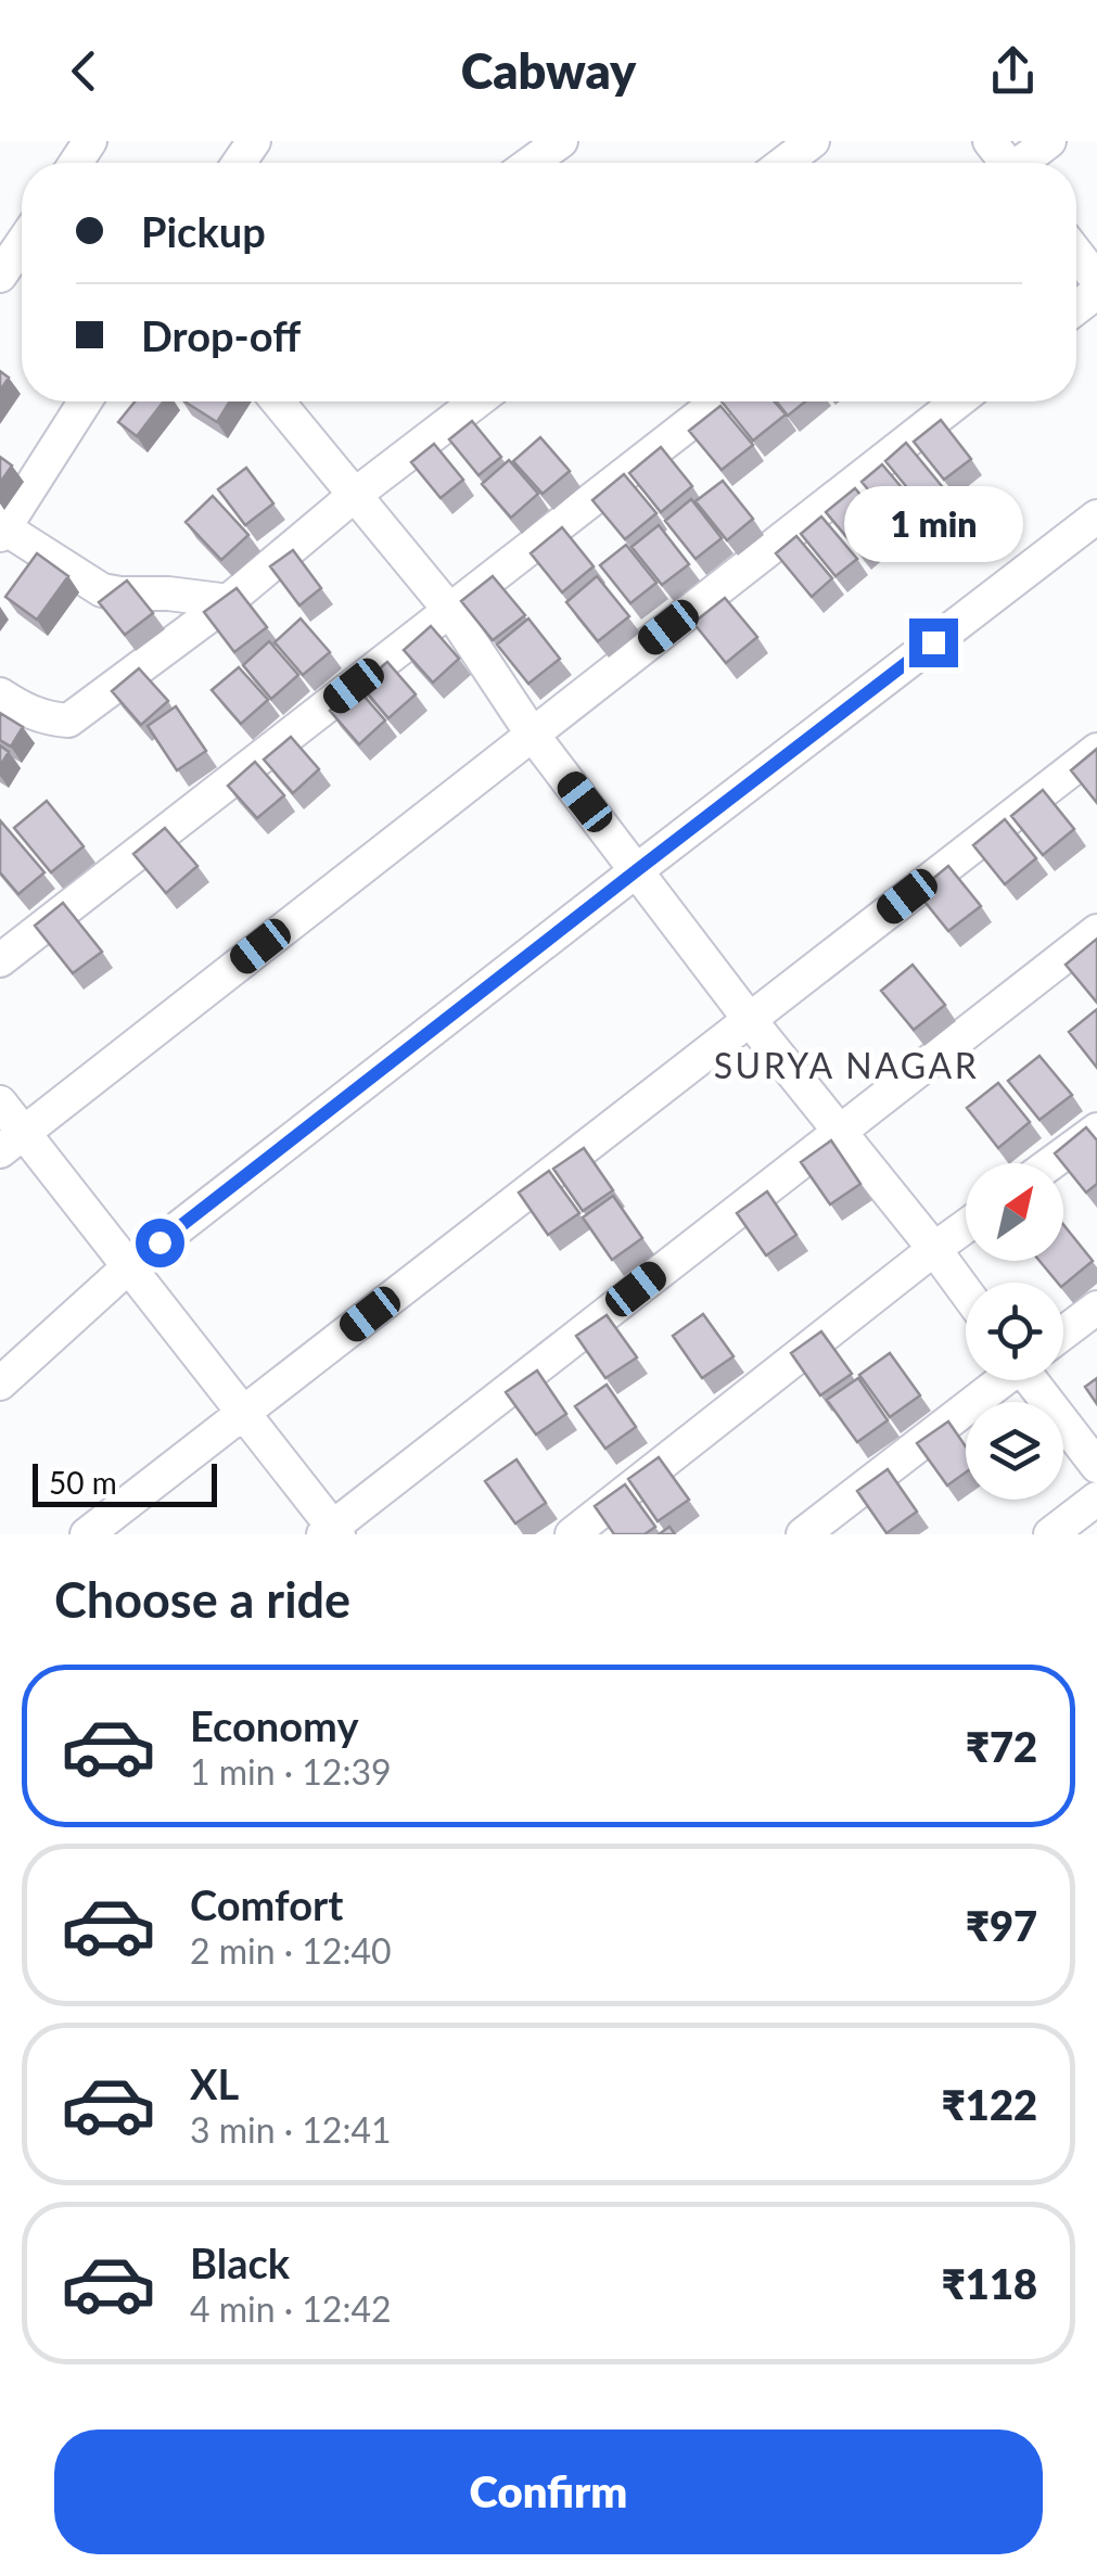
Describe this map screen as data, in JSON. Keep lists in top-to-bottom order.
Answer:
{
  "districts": ["SURYA NAGAR"],
  "scale_bar": "50 m",
  "north": "top right",
  "page": {
    "header": "Cabway",
    "banner": ["Pickup", "Drop-off"],
    "bubble": "1 min",
    "scale": "50 m",
    "heading": "Choose a ride",
    "list": [
      {
        "name": "Economy",
        "note": "1 min · 12:39",
        "value": "₹72"
      },
      {
        "name": "Comfort",
        "note": "2 min · 12:40",
        "value": "₹97"
      },
      {
        "name": "XL",
        "note": "3 min · 12:41",
        "value": "₹122"
      },
      {
        "name": "Black",
        "note": "4 min · 12:42",
        "value": "₹118"
      }
    ],
    "buttons": "Confirm"
  }
}
